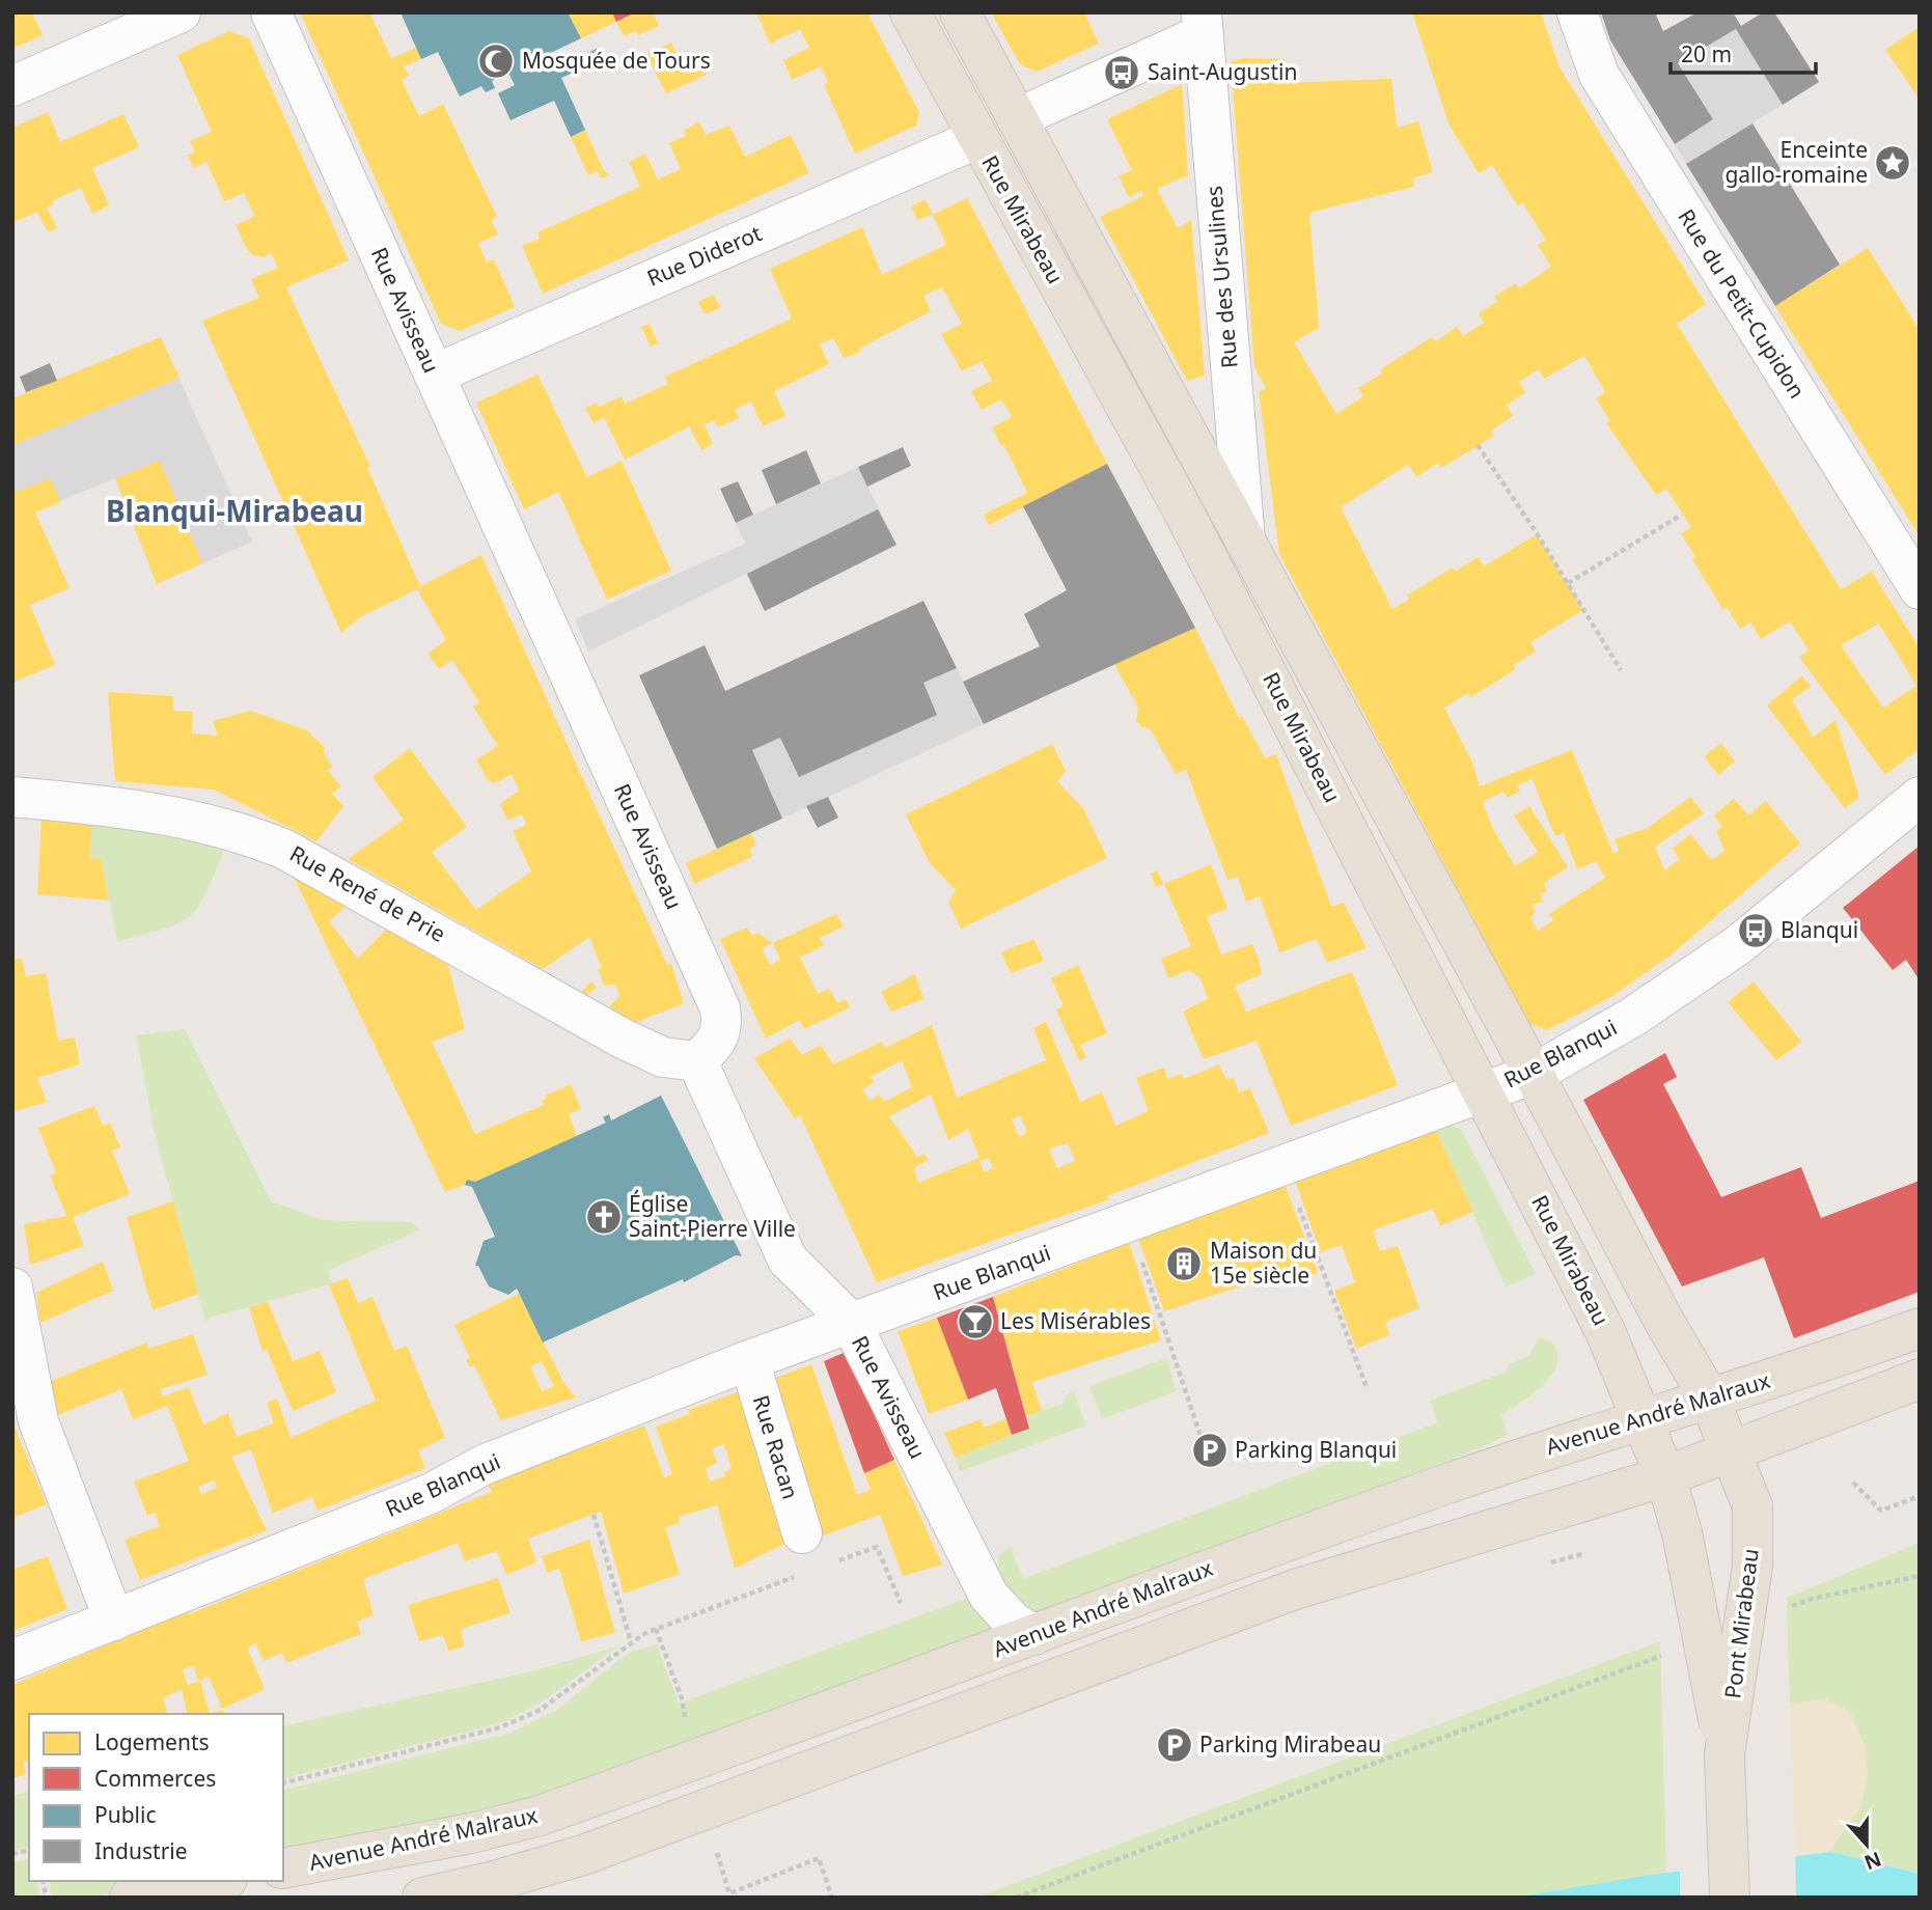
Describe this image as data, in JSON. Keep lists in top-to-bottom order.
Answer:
{
  "streets": {
    "main road": ["Rue Mirabeau", "Avenue André Malraux", "Pont Mirabeau"],
    "street": [
      "Rue Diderot",
      "Rue des Ursulines",
      "Rue du Petit-Cupidon",
      "Rue Avisseau",
      "Rue René de Prie",
      "Rue Blanqui",
      "Rue Racan"
    ]
  },
  "crossings": [
    ["Rue Mirabeau", "Rue Diderot"],
    ["Rue Mirabeau", "Rue des Ursulines"],
    ["Rue Mirabeau", "Rue Blanqui"],
    ["Rue Mirabeau", "Avenue André Malraux"],
    ["Rue Mirabeau", "Pont Mirabeau"],
    ["Rue Diderot", "Rue Avisseau"],
    ["Rue Avisseau", "Rue René de Prie"],
    ["Rue Avisseau", "Rue Blanqui"],
    ["Rue Avisseau", "Avenue André Malraux"],
    ["Rue Blanqui", "Rue Racan"]
  ],
  "districts": ["Blanqui-Mirabeau"],
  "places": {
    "mosque": ["Mosquée de Tours"],
    "bus stop": ["Saint-Augustin", "Blanqui"],
    "place": ["Enceinte gallo-romaine"],
    "church": ["Église Saint-Pierre Ville"],
    "building": ["Maison du 15e siècle"],
    "bar": ["Les Misérables"],
    "parking": ["Parking Blanqui", "Parking Mirabeau"]
  },
  "legend": [
    "Logements",
    "Commerces",
    "Public",
    "Industrie"
  ],
  "scale_bar": "20 m",
  "north": "bottom"
}
